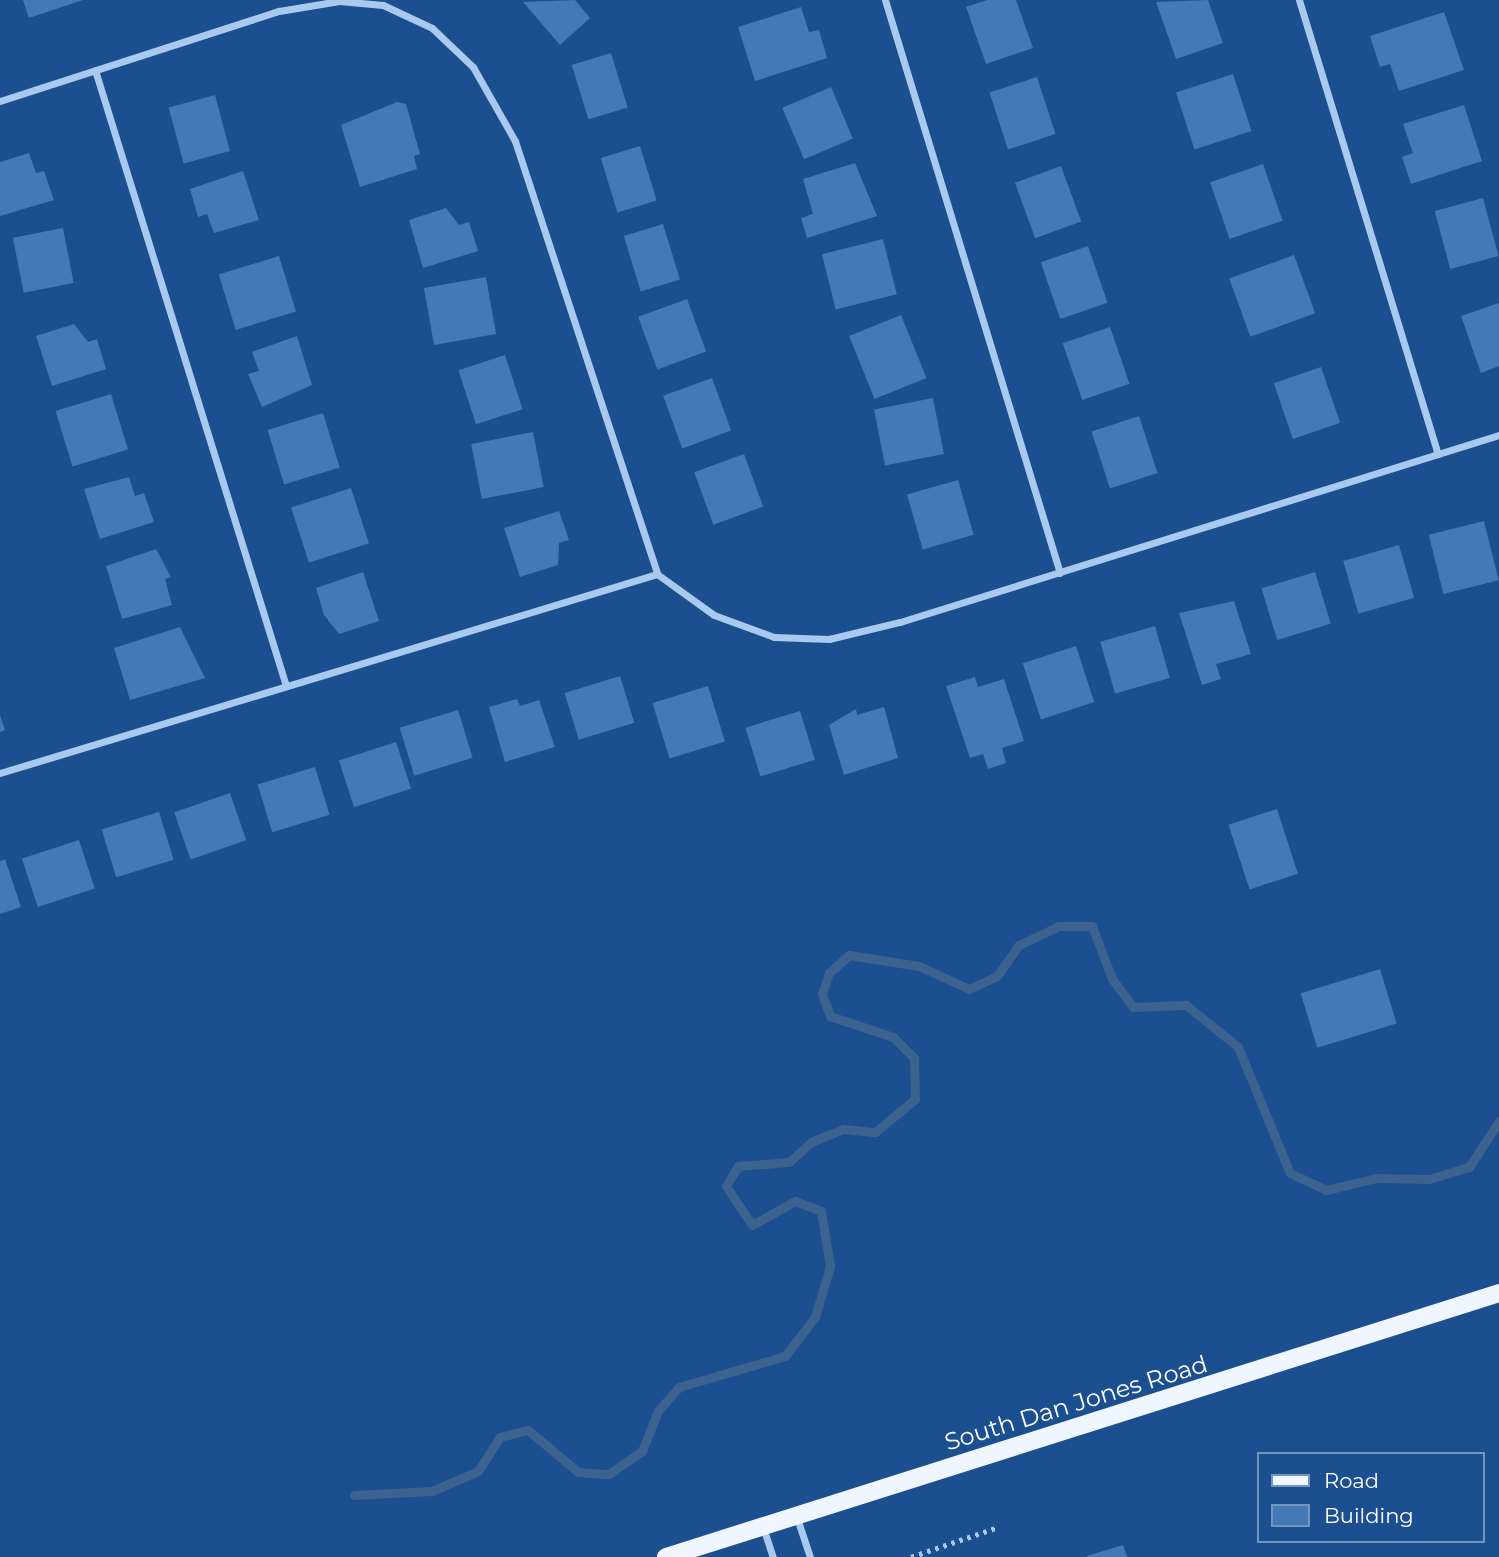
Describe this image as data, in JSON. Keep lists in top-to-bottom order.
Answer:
{
  "streets": {
    "main road": ["South Dan Jones Road"]
  },
  "legend": ["Road", "Building"]
}
